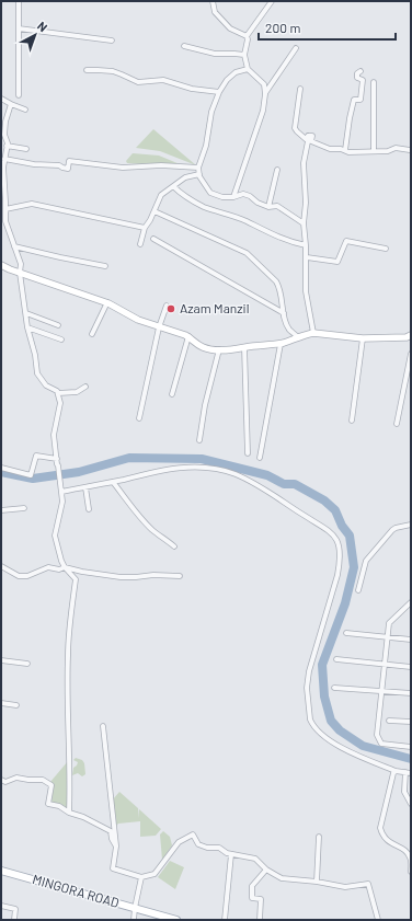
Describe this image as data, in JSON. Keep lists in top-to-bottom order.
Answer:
{
  "streets": {
    "main road": ["MINGORA ROAD"]
  },
  "places": ["Azam Manzil"],
  "scale_bar": "200 m",
  "north": "top right"
}
